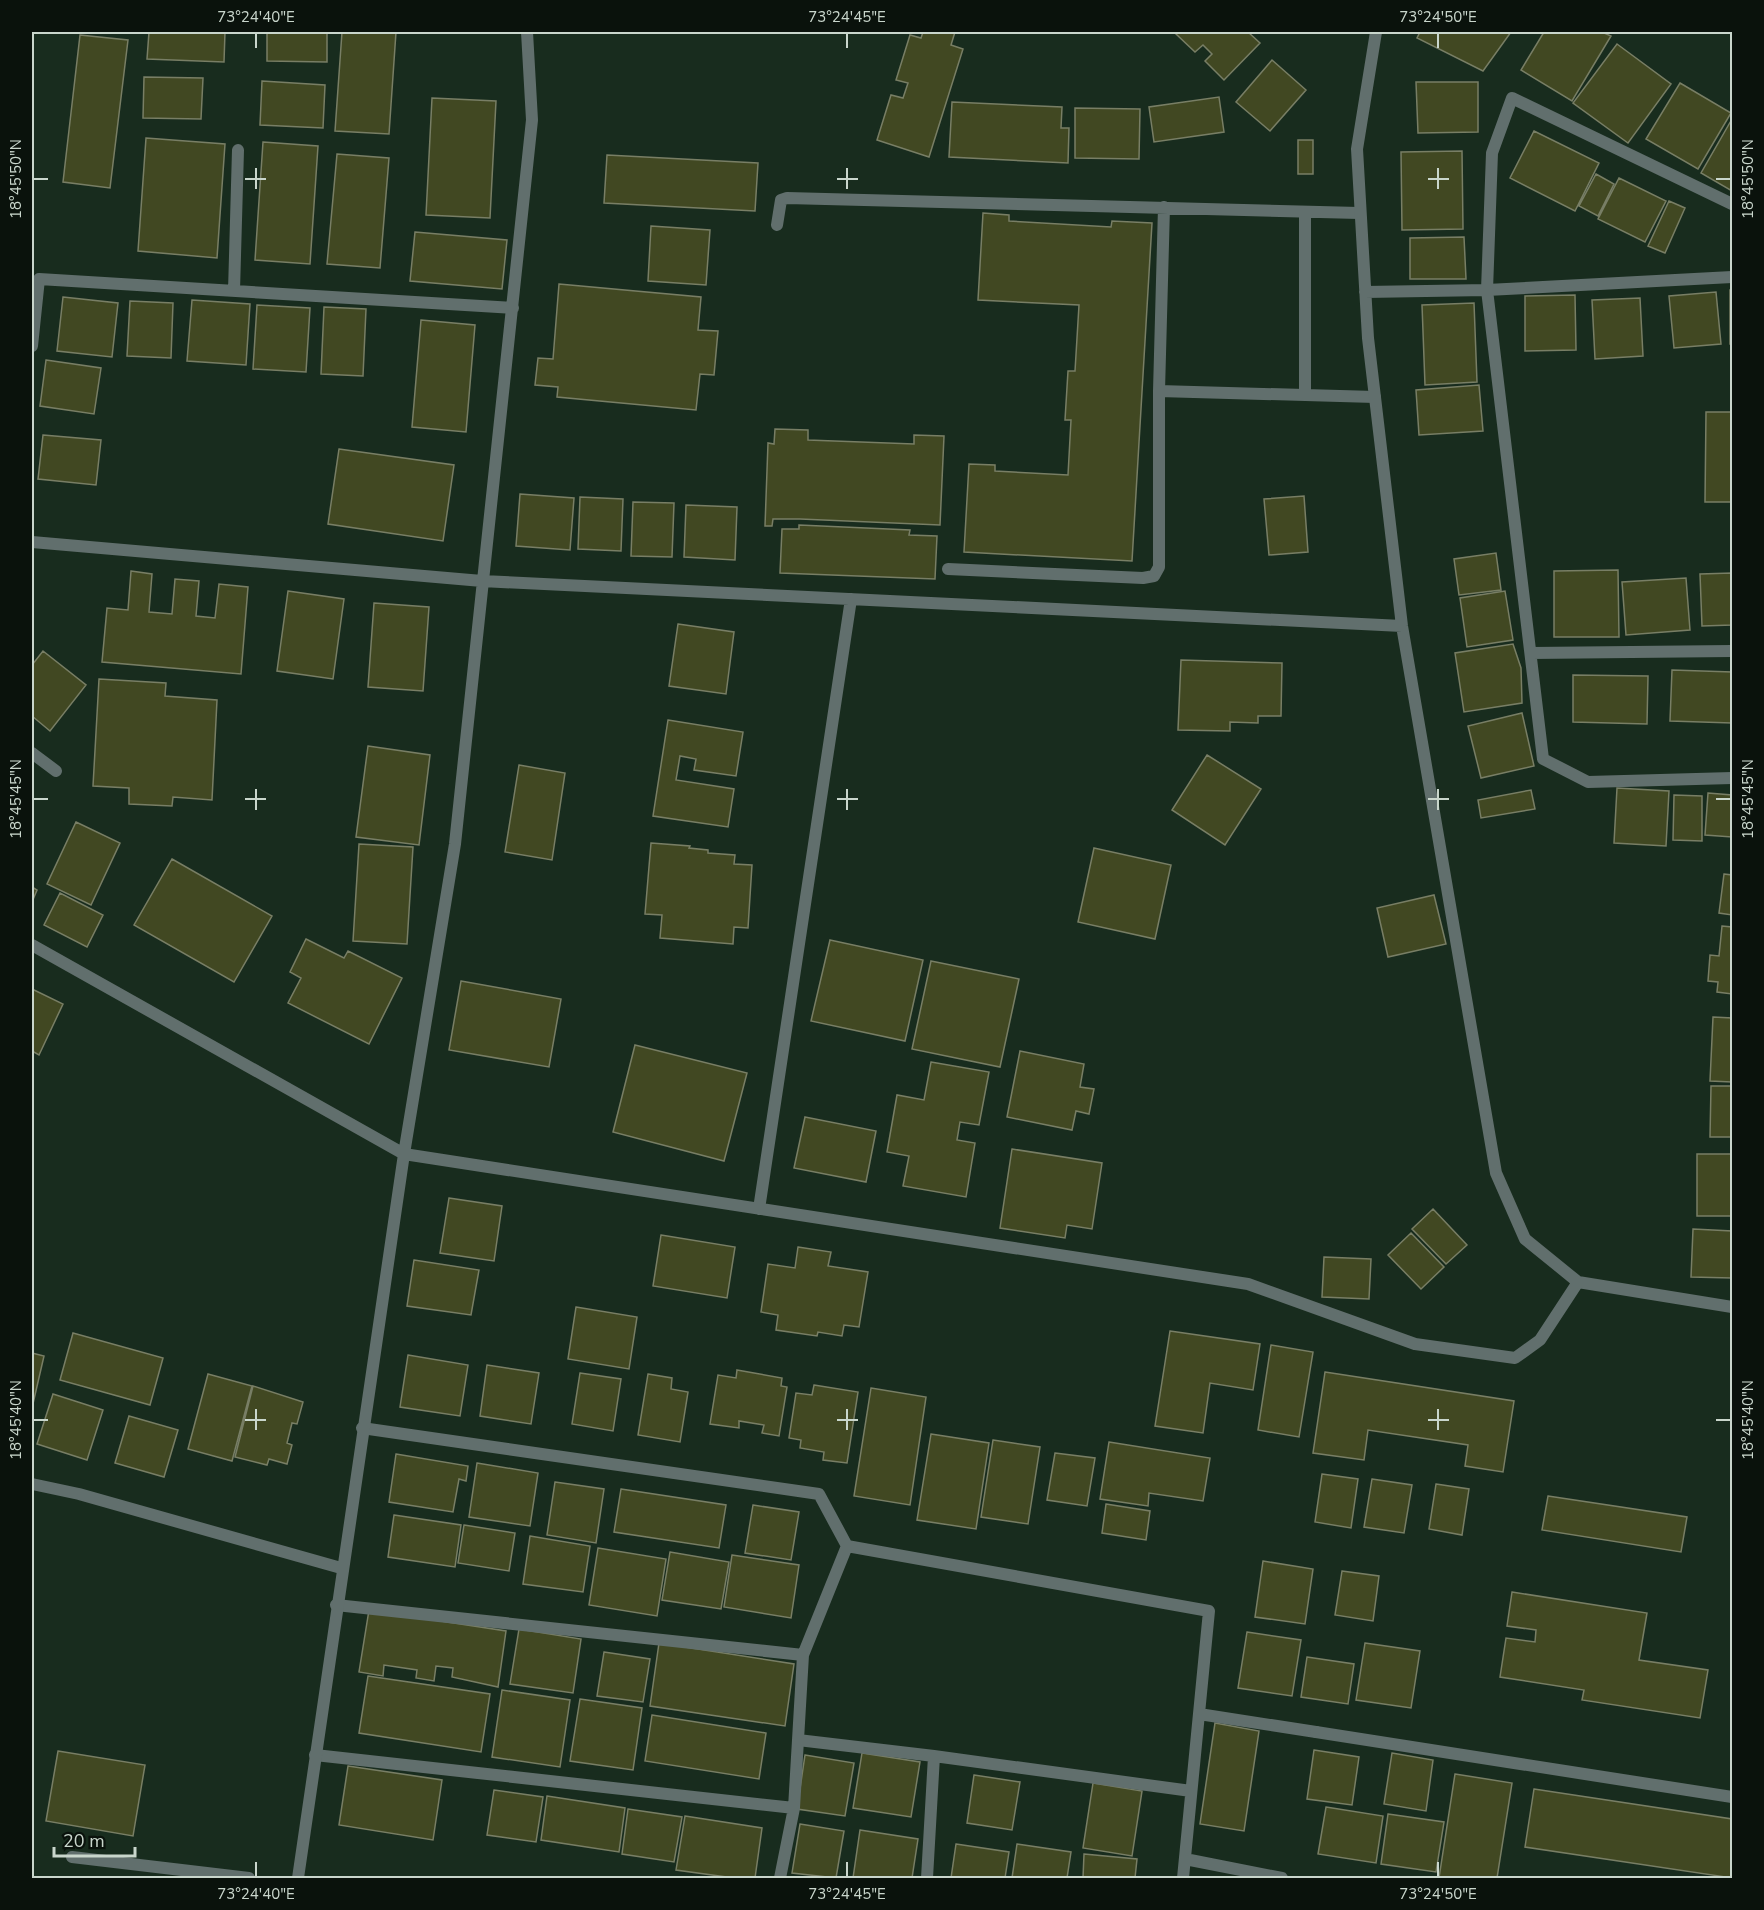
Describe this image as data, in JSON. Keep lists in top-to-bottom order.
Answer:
{
  "scale_bar": "20 m",
  "coordinates": [
    "73°24'40\"E",
    "73°24'45\"E",
    "73°24'50\"E",
    "18°45'50\"N",
    "18°45'45\"N",
    "18°45'40\"N"
  ]
}
